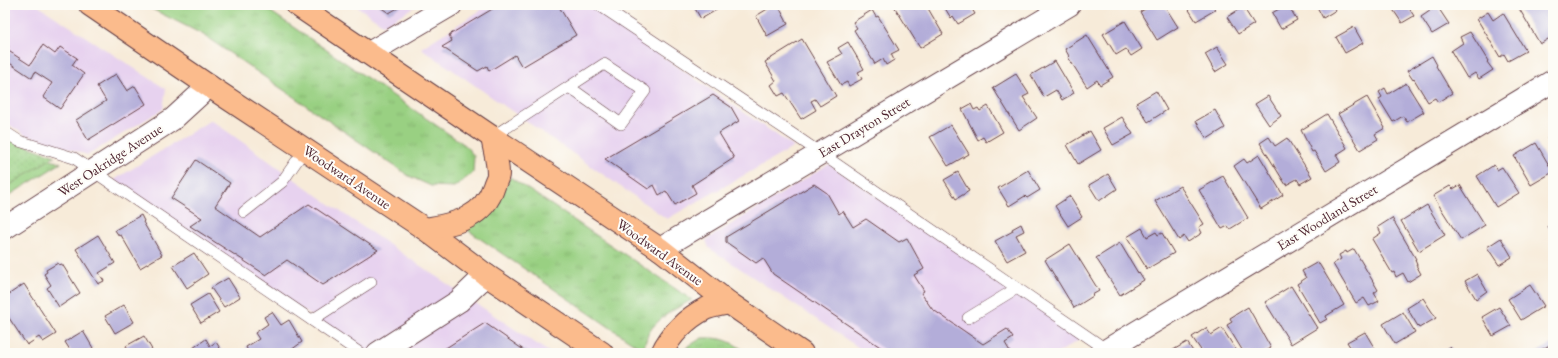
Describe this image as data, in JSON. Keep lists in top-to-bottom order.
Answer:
{
  "streets": {
    "main road": ["Woodward Avenue"],
    "street": ["East Drayton Street", "West Oakridge Avenue", "East Woodland Street"]
  },
  "crossings": [
    ["East Drayton Street", "Woodward Avenue"],
    ["West Oakridge Avenue", "Woodward Avenue"]
  ]
}
